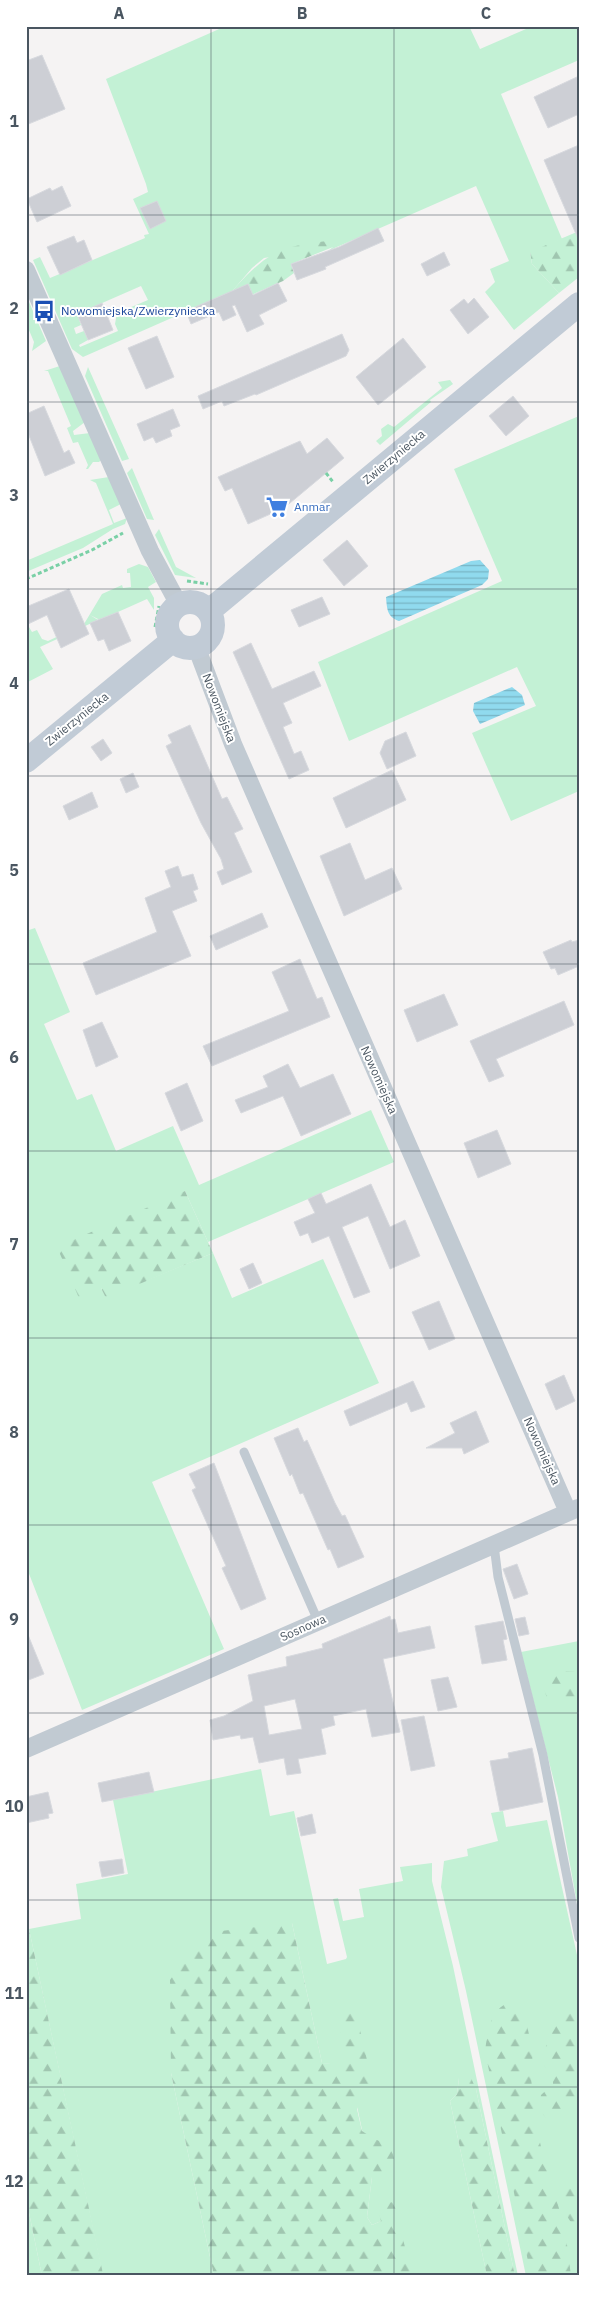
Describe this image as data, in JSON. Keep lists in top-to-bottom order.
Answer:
{
  "streets": {
    "street": ["Zwierzyniecka", "Nowomiejska", "Sosnowa"]
  },
  "crossings": [
    ["Nowomiejska", "Sosnowa"]
  ],
  "places": {
    "bus stop": ["Nowomiejska/Zwierzyniecka"],
    "supermarket": ["Anmar"]
  },
  "grid": {
    "columns": ["A", "B", "C"],
    "rows": [
      "1",
      "2",
      "3",
      "4",
      "5",
      "6",
      "7",
      "8",
      "9",
      "10",
      "11",
      "12"
    ]
  }
}
